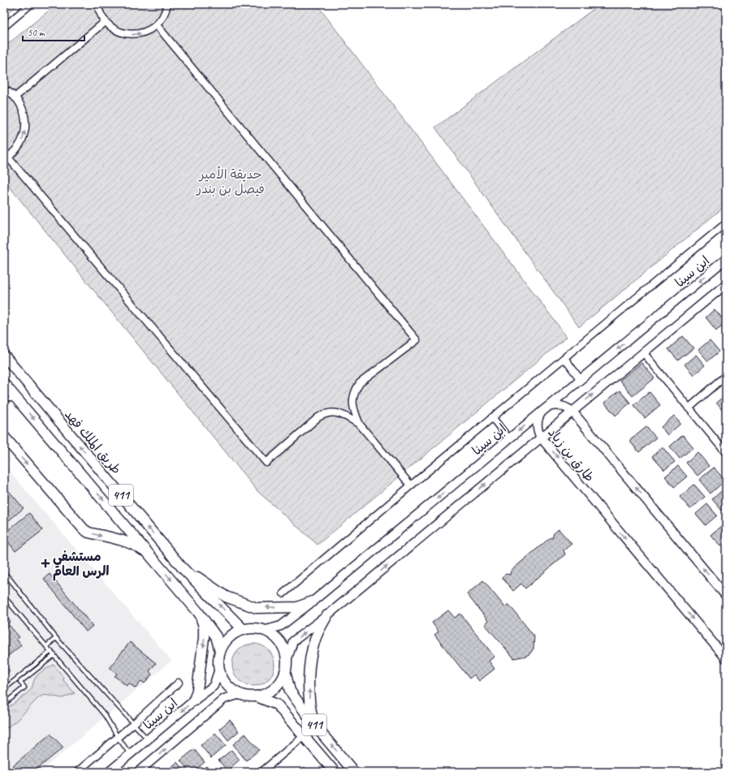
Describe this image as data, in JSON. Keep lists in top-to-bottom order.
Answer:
{
  "streets": {
    "main road": ["طريق الملك فهد", "411"],
    "street": ["ابن سينا", "طارق بن زياد"]
  },
  "crossings": [
    ["ابن سينا", "طريق الملك فهد"],
    ["ابن سينا", "طارق بن زياد"],
    ["ابن سينا", "411"],
    ["طريق الملك فهد", "411"]
  ],
  "parks": ["حديقة الأمير فيصل بن بندر"],
  "places": {
    "health": ["مستشفي الرس العام"]
  },
  "scale_bar": "50 m"
}
